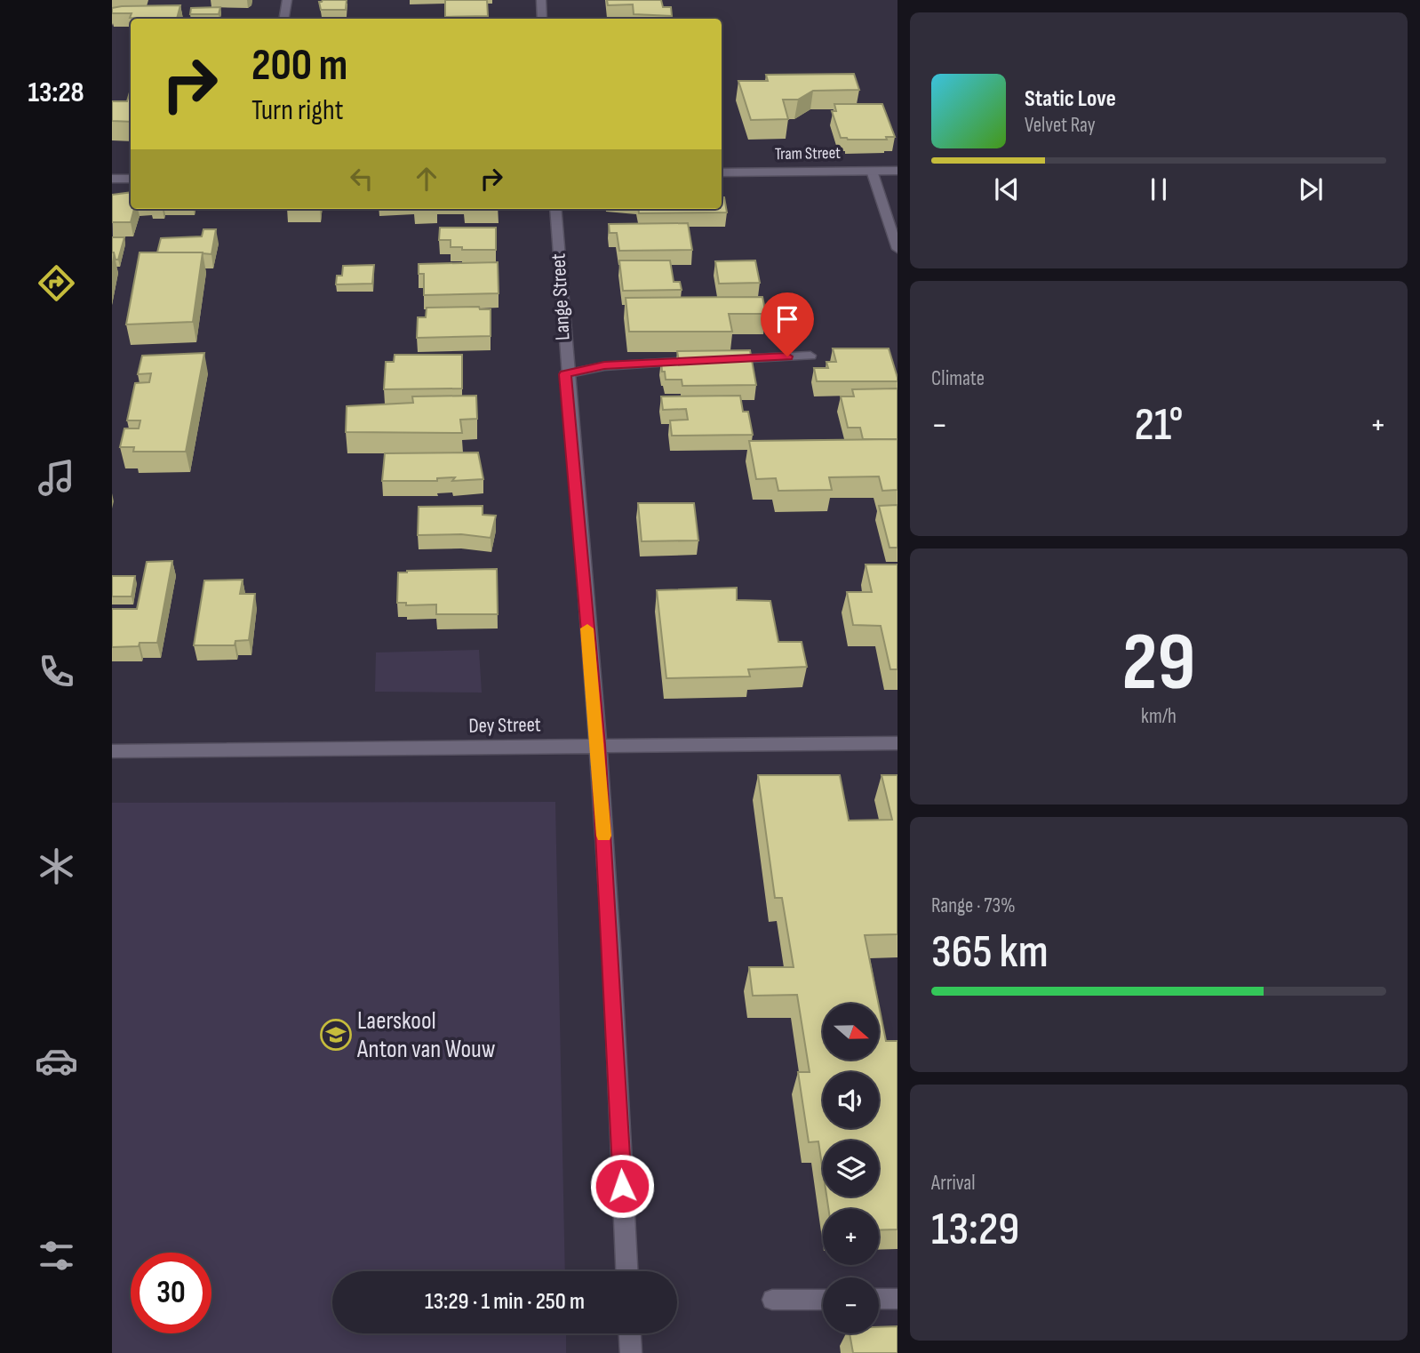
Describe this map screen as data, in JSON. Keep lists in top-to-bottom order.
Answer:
{
  "streets": {
    "street": ["Tram Street", "Lange Street", "Dey Street"]
  },
  "crossings": [
    ["Lange Street", "Dey Street"]
  ],
  "places": {
    "school or university": ["Laerskool Anton van Wouw"]
  },
  "north": "right",
  "page": {
    "tabs": "13:28",
    "turn": ["200 m", "Turn right"],
    "song": ["Static Love", "Velvet Ray"],
    "tile": [
      "Climate",
      ["29", "km/h"],
      ["Range · 73%", "365 km"],
      ["Arrival", "13:29"]
    ],
    "heat": ["−", "21°", "+"],
    "map_buttons": ["+", "−"],
    "limit": "30",
    "trip": "13:29 · 1 min · 250 m"
  }
}
